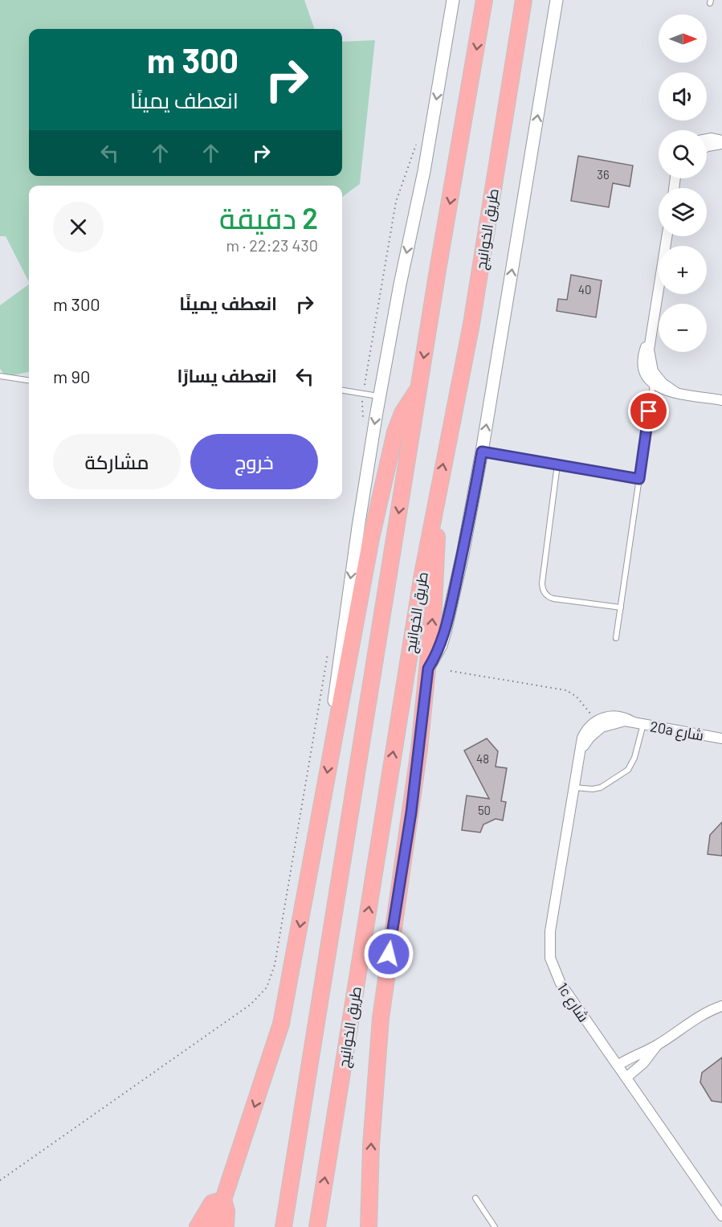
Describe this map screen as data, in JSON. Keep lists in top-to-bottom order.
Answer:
{
  "streets": {
    "highway": ["طريق الخوانيج"],
    "street": ["20a شارع", "1c شارع"]
  },
  "crossings": [
    ["20a شارع", "1c شارع"]
  ],
  "house_numbers": [
    "36",
    "40",
    "48",
    "50"
  ],
  "north": "right",
  "page": {
    "map_buttons": ["+", "−"],
    "turn": ["300 m", "انعطف يمينًا"],
    "heading": ["2 دقيقة", "430 m · 22:23"],
    "list": [
      {
        "name": "انعطف يمينًا",
        "value": "300 m"
      },
      {
        "name": "انعطف يسارًا",
        "value": "90 m"
      }
    ],
    "buttons": ["خروج", "مشاركة"]
  }
}
